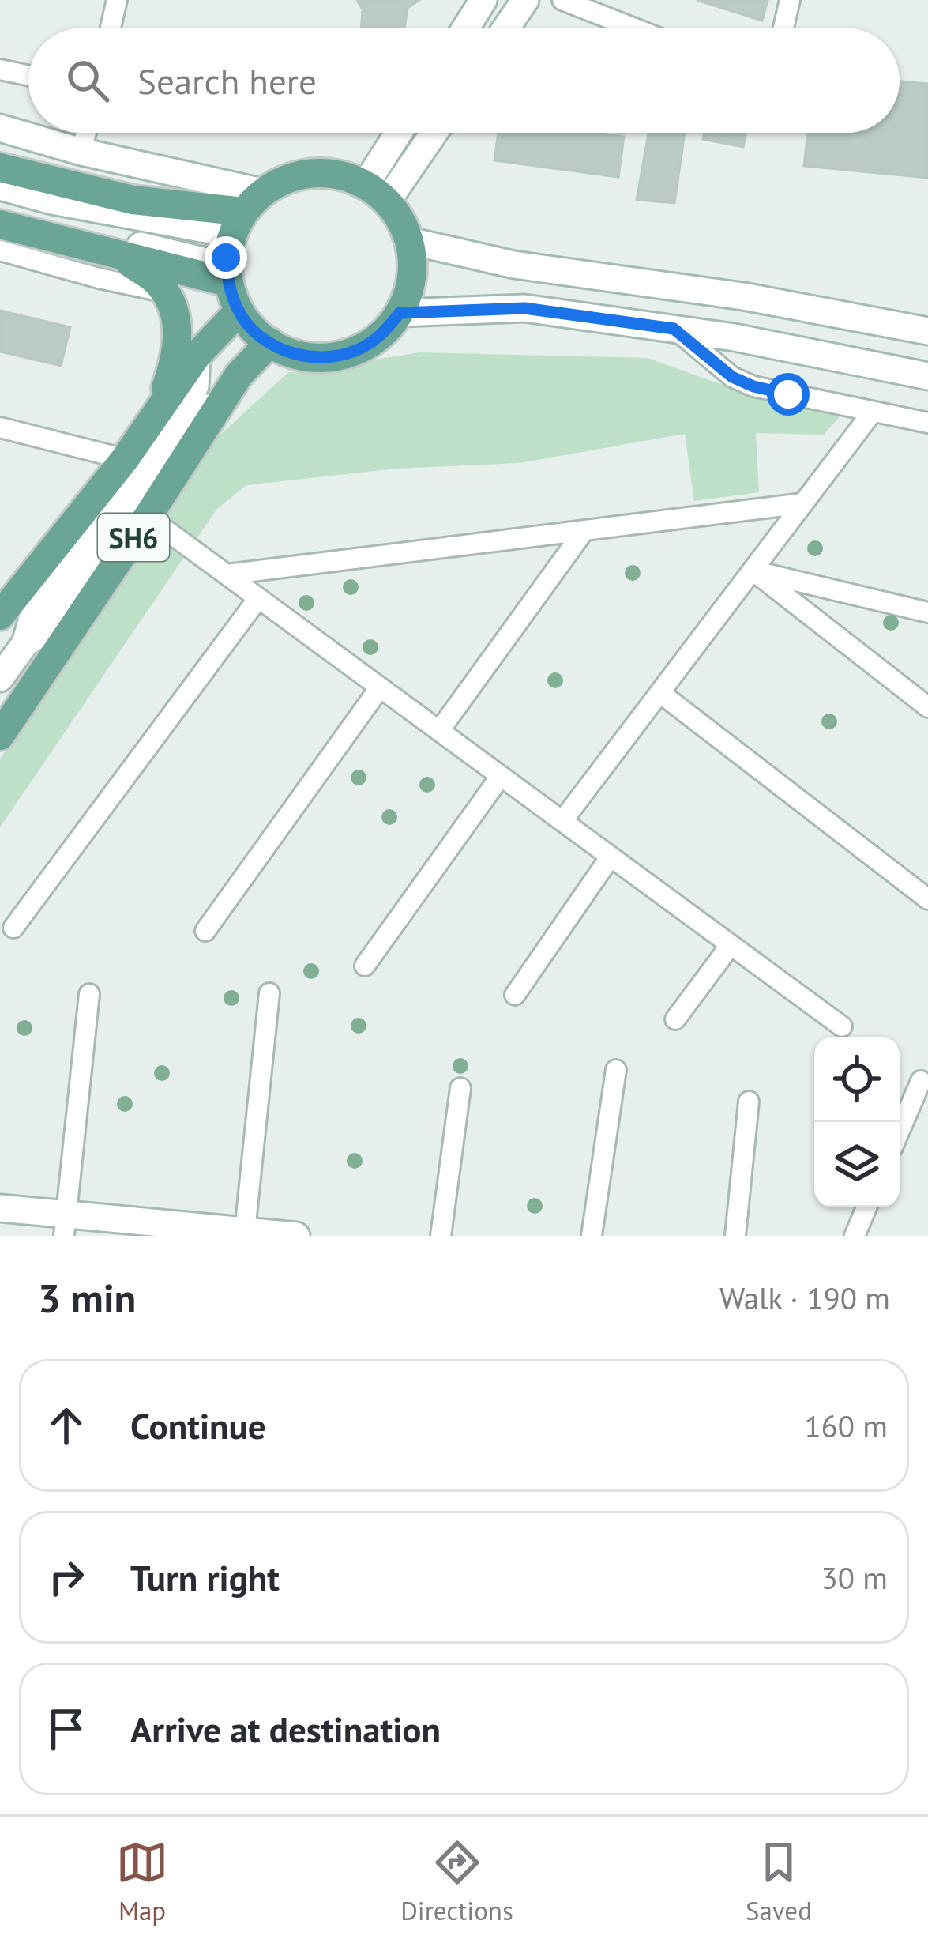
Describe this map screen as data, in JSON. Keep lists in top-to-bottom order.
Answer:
{
  "streets": {
    "main road": ["SH6"]
  },
  "page": {
    "search": "Search here",
    "heading": ["3 min", "Walk · 190 m"],
    "list": [
      ["Continue", "160 m"],
      ["Turn right", "30 m"],
      "Arrive at destination"
    ],
    "nav": ["Map", "Directions", "Saved"]
  }
}
